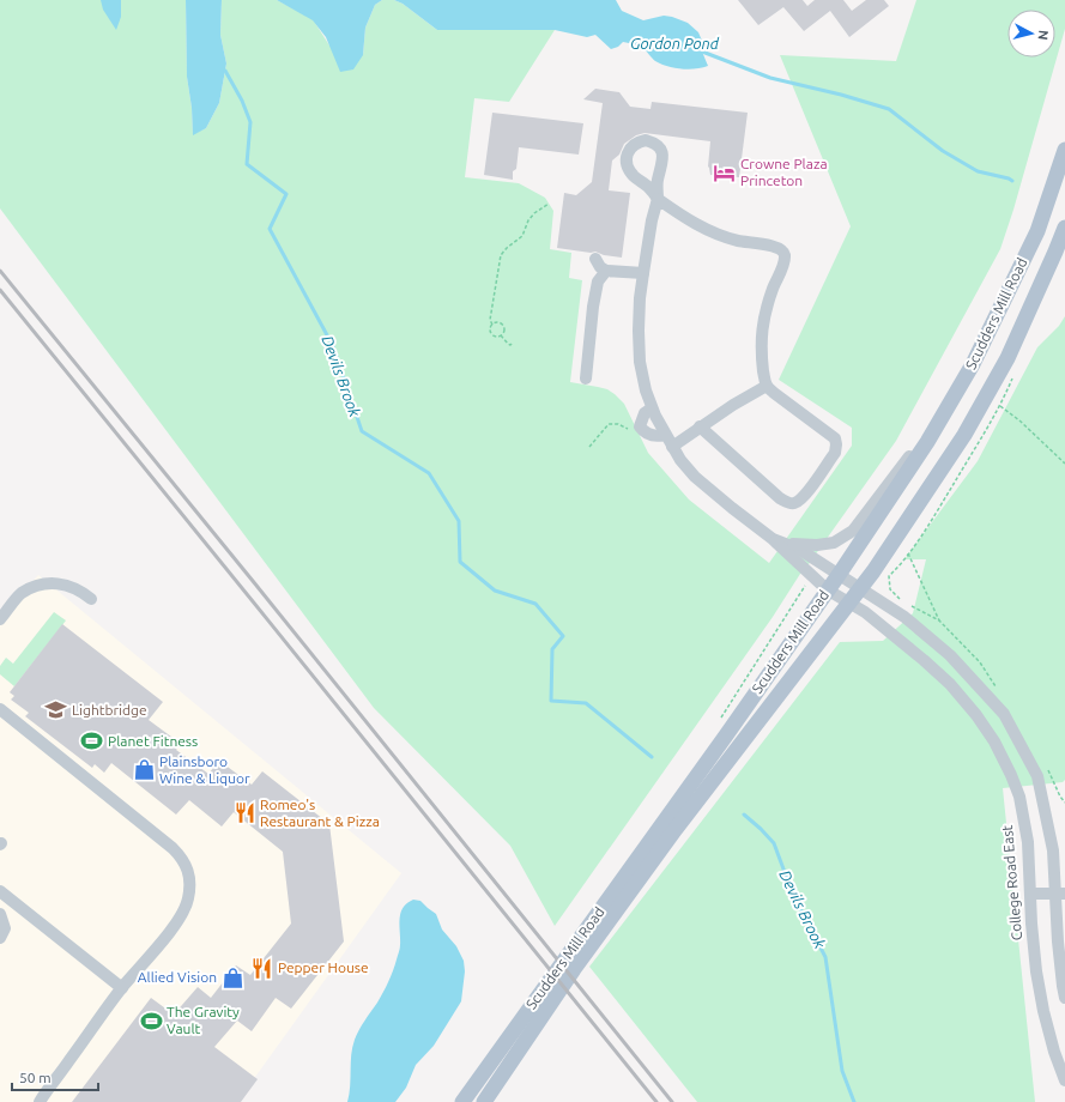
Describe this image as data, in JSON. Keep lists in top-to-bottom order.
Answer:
{
  "streets": {
    "main road": ["Scudders Mill Road"],
    "street": ["College Road East"]
  },
  "crossings": [
    ["Scudders Mill Road", "College Road East"]
  ],
  "water": ["Gordon Pond", "Devils Brook"],
  "places": {
    "hotel": ["Crowne Plaza Princeton"],
    "school or university": ["Lightbridge"],
    "sports": ["Planet Fitness", "The Gravity Vault"],
    "shop": ["Plainsboro Wine & Liquor", "Allied Vision"],
    "restaurant": ["Romeo's Restaurant & Pizza", "Pepper House"]
  },
  "scale_bar": "50 m",
  "north": "right"
}
